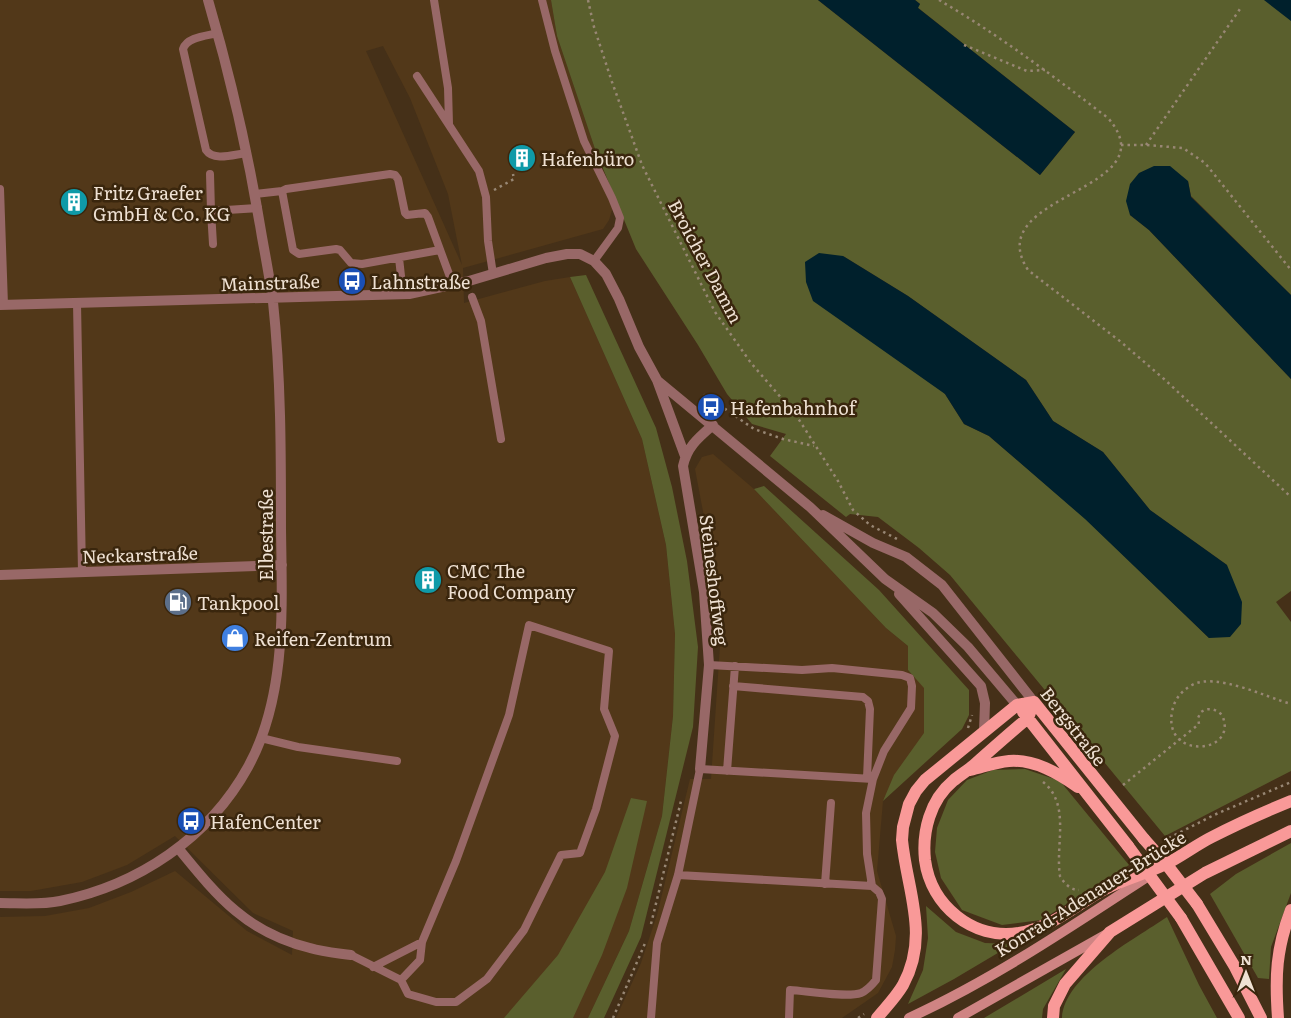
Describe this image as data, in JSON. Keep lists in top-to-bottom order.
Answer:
{
  "streets": {
    "main road": ["Bergstraße", "Konrad-Adenauer-Brücke"],
    "street": [
      "Mainstraße",
      "Elbestraße",
      "Neckarstraße",
      "Steineshoffweg"
    ],
    "path": ["Broicher Damm"]
  },
  "crossings": [
    ["Mainstraße", "Elbestraße"],
    ["Mainstraße", "Steineshoffweg"],
    ["Elbestraße", "Neckarstraße"],
    ["Steineshoffweg", "Bergstraße"]
  ],
  "places": {
    "building": ["Hafenbüro", "Fritz Graefer GmbH & Co. KG", "CMC The Food Company"],
    "bus stop": ["Lahnstraße", "Hafenbahnhof", "HafenCenter"],
    "fuel station": ["Tankpool"],
    "shop": ["Reifen-Zentrum"]
  },
  "north": "top"
}
